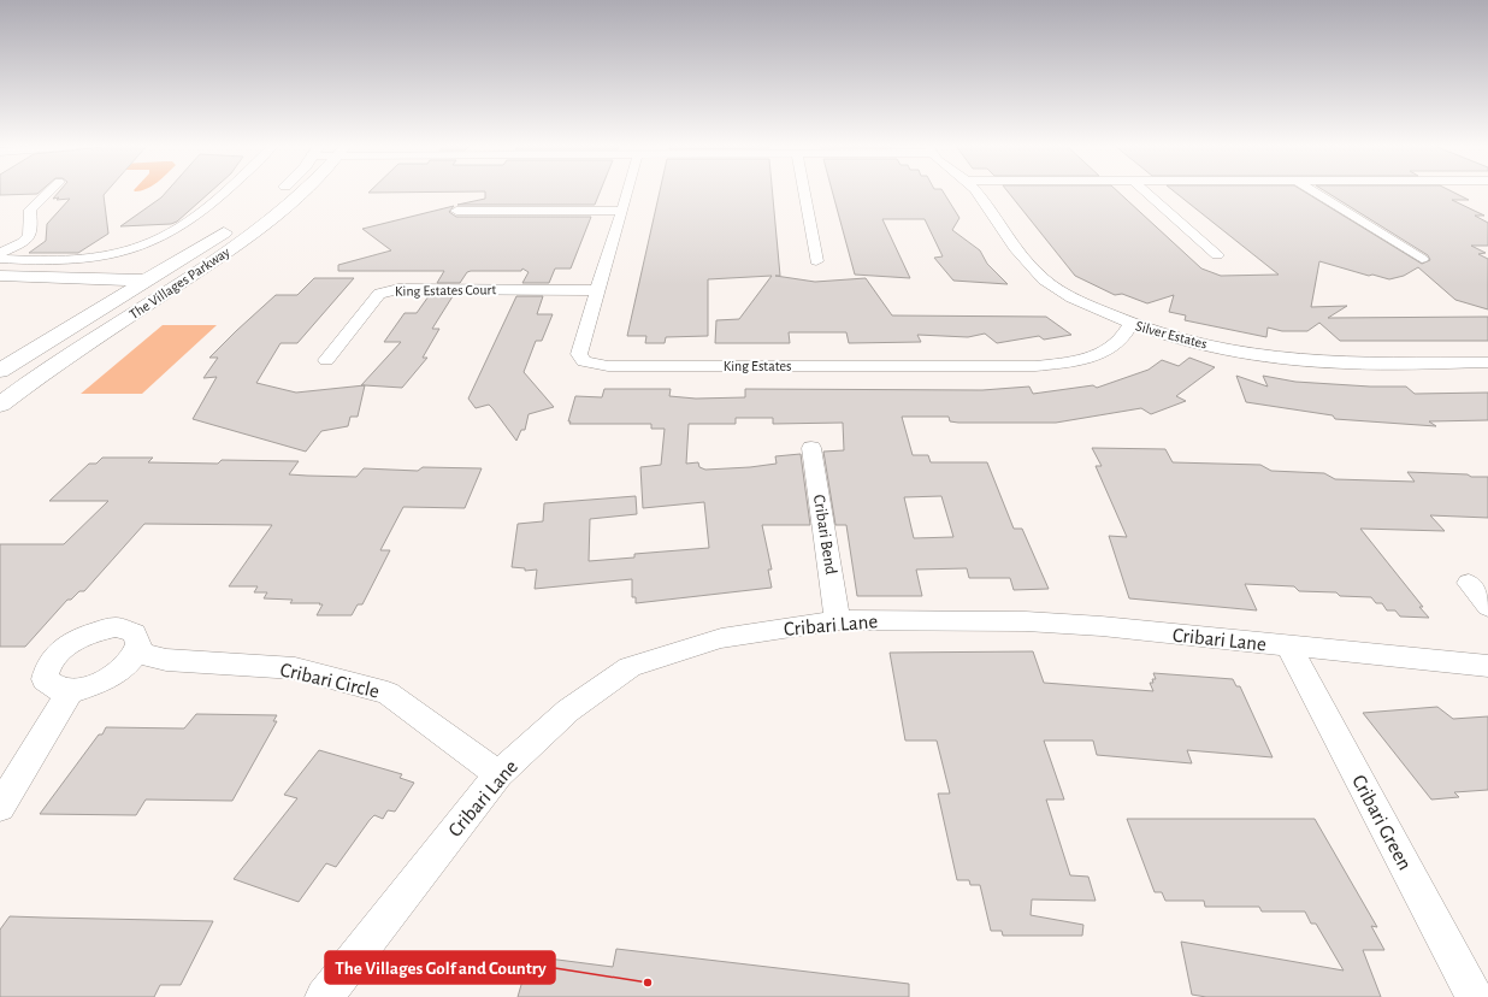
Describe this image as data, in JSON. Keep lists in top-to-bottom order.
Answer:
{
  "streets": {
    "street": [
      "The Villages Parkway",
      "King Estates Court",
      "Silver Estates",
      "King Estates",
      "Cribari Bend",
      "Cribari Lane",
      "Cribari Circle",
      "Cribari Green"
    ]
  },
  "crossings": [
    ["King Estates Court", "King Estates"],
    ["Silver Estates", "King Estates"],
    ["Cribari Bend", "Cribari Lane"],
    ["Cribari Lane", "Cribari Circle"],
    ["Cribari Lane", "Cribari Green"]
  ],
  "places": ["The Villages Golf and Country"]
}
